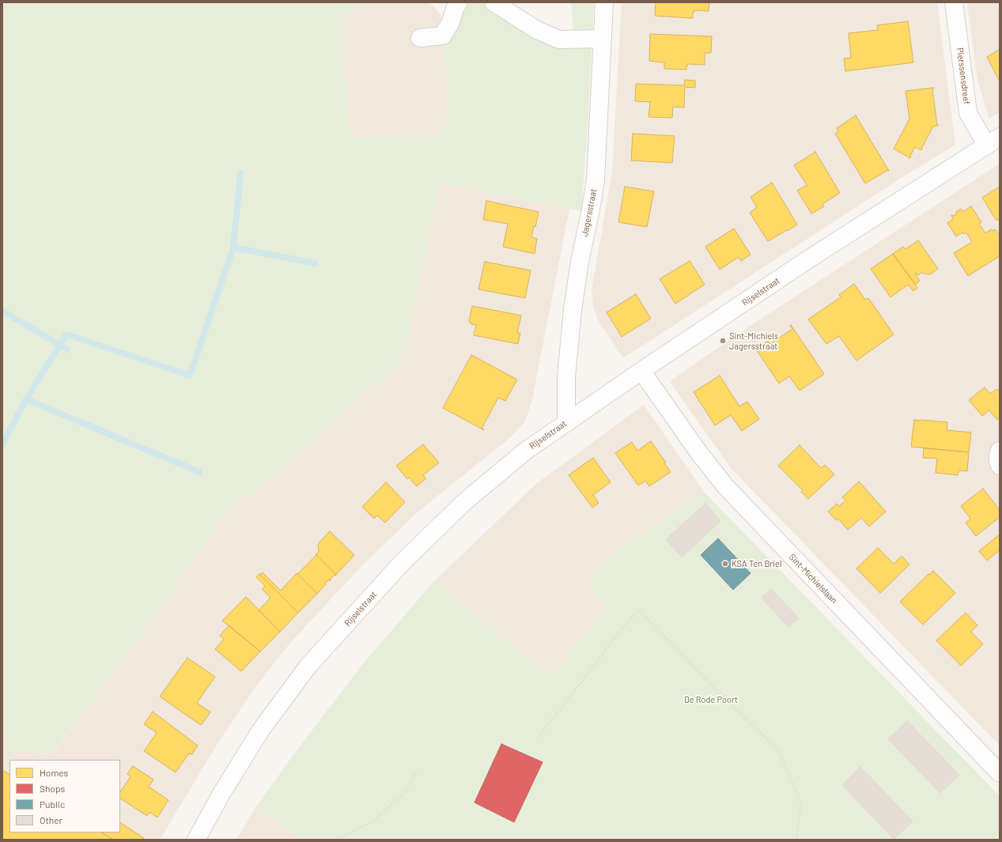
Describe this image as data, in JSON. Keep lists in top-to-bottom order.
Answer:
{
  "streets": {
    "street": [
      "Pierssensdreef",
      "Jagersstraat",
      "Rijselstraat",
      "Sint-Michielslaan"
    ]
  },
  "crossings": [
    ["Pierssensdreef", "Rijselstraat"],
    ["Jagersstraat", "Rijselstraat"],
    ["Rijselstraat", "Sint-Michielslaan"]
  ],
  "parks": ["De Rode Poort"],
  "places": ["Sint-Michiels Jagersstraat", "KSA Ten Briel"],
  "legend": [
    "Homes",
    "Shops",
    "Public",
    "Other"
  ]
}
